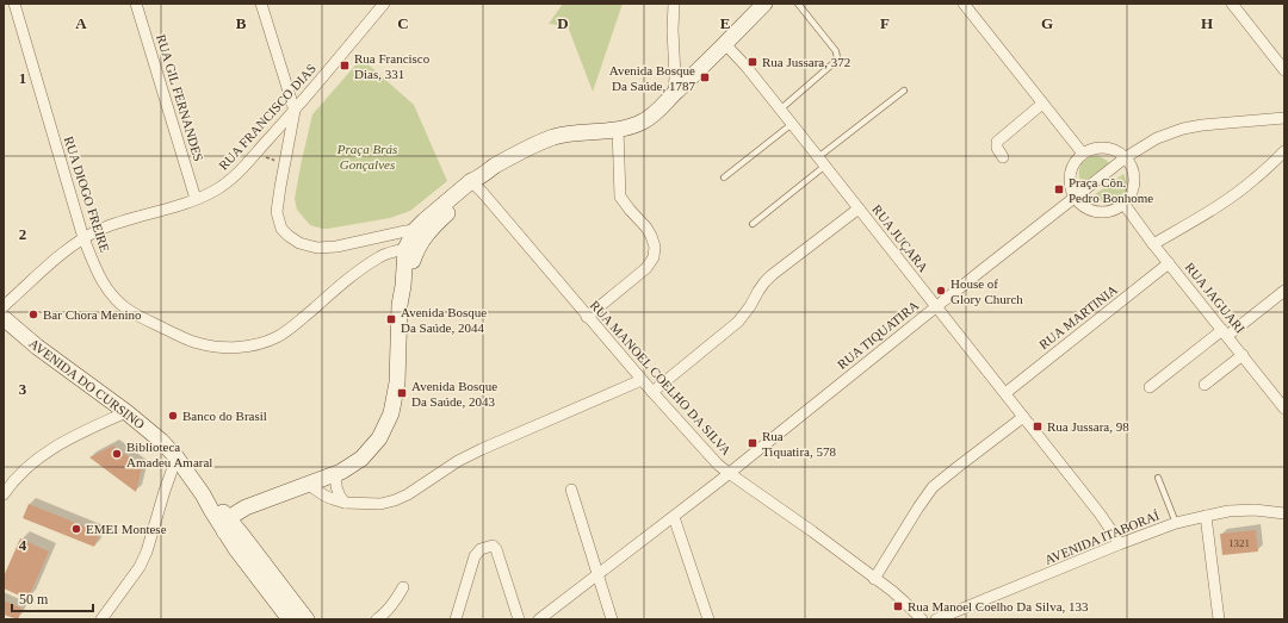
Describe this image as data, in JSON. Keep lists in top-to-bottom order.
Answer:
{
  "streets": {
    "street": [
      "RUA GIL FERNANDES",
      "RUA FRANCISCO DIAS",
      "RUA DIOGO FREIRE",
      "RUA JUÇARA",
      "RUA JAGUARI",
      "RUA MARTINIA",
      "RUA TIQUATIRA",
      "RUA MANOEL COELHO DA SILVA",
      "AVENIDA DO CURSINO",
      "AVENIDA ITABORAÍ"
    ]
  },
  "crossings": [
    ["RUA GIL FERNANDES", "RUA FRANCISCO DIAS"],
    ["RUA FRANCISCO DIAS", "RUA DIOGO FREIRE"],
    ["RUA JUÇARA", "RUA MARTINIA"],
    ["RUA JUÇARA", "RUA TIQUATIRA"],
    ["RUA JUÇARA", "AVENIDA ITABORAÍ"],
    ["RUA JAGUARI", "RUA MARTINIA"],
    ["RUA TIQUATIRA", "RUA MANOEL COELHO DA SILVA"]
  ],
  "parks": ["Praça Brás Gonçalves"],
  "places": {
    "transit": [
      "Rua Jussara, 372",
      "Rua Francisco Dias, 331",
      "Avenida Bosque Da Saúde, 1787",
      "Praça Côn. Pedro Bonhome",
      "Avenida Bosque Da Saúde, 2044",
      "Avenida Bosque Da Saúde, 2043",
      "Rua Jussara, 98",
      "Rua Tiquatira, 578",
      "Rua Manoel Coelho Da Silva, 133"
    ],
    "other": [
      "House of Glory Church",
      "Bar Chora Menino",
      "Banco do Brasil",
      "Biblioteca Amadeu Amaral",
      "EMEI Montese"
    ]
  },
  "house_numbers": ["1321"],
  "scale_bar": "50 m",
  "grid": {
    "columns": [
      "A",
      "B",
      "C",
      "D",
      "E",
      "F",
      "G",
      "H"
    ],
    "rows": [
      "1",
      "2",
      "3",
      "4"
    ]
  }
}
